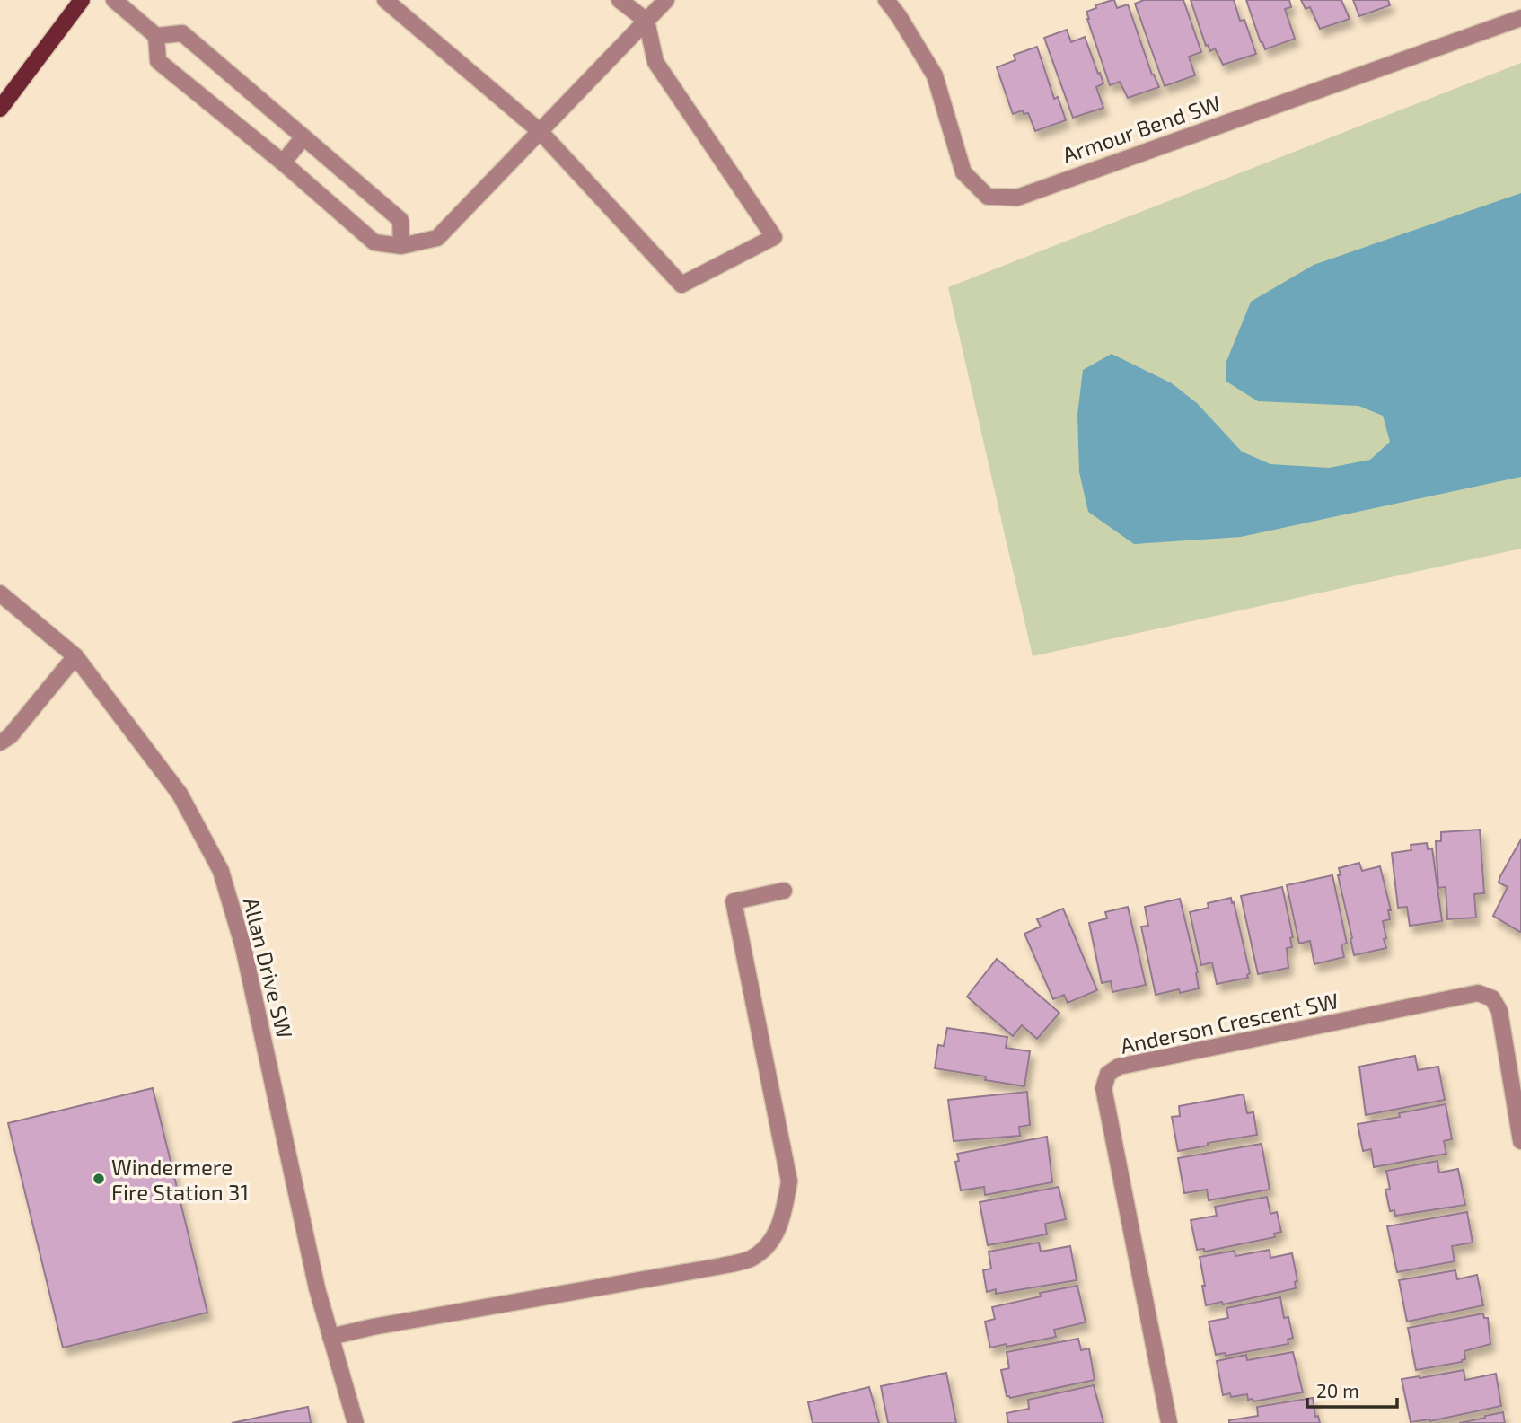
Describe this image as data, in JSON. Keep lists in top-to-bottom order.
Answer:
{
  "streets": {
    "street": ["Armour Bend SW", "Allan Drive SW", "Anderson Crescent SW"]
  },
  "places": ["Windermere Fire Station 31"],
  "scale_bar": "20 m"
}
